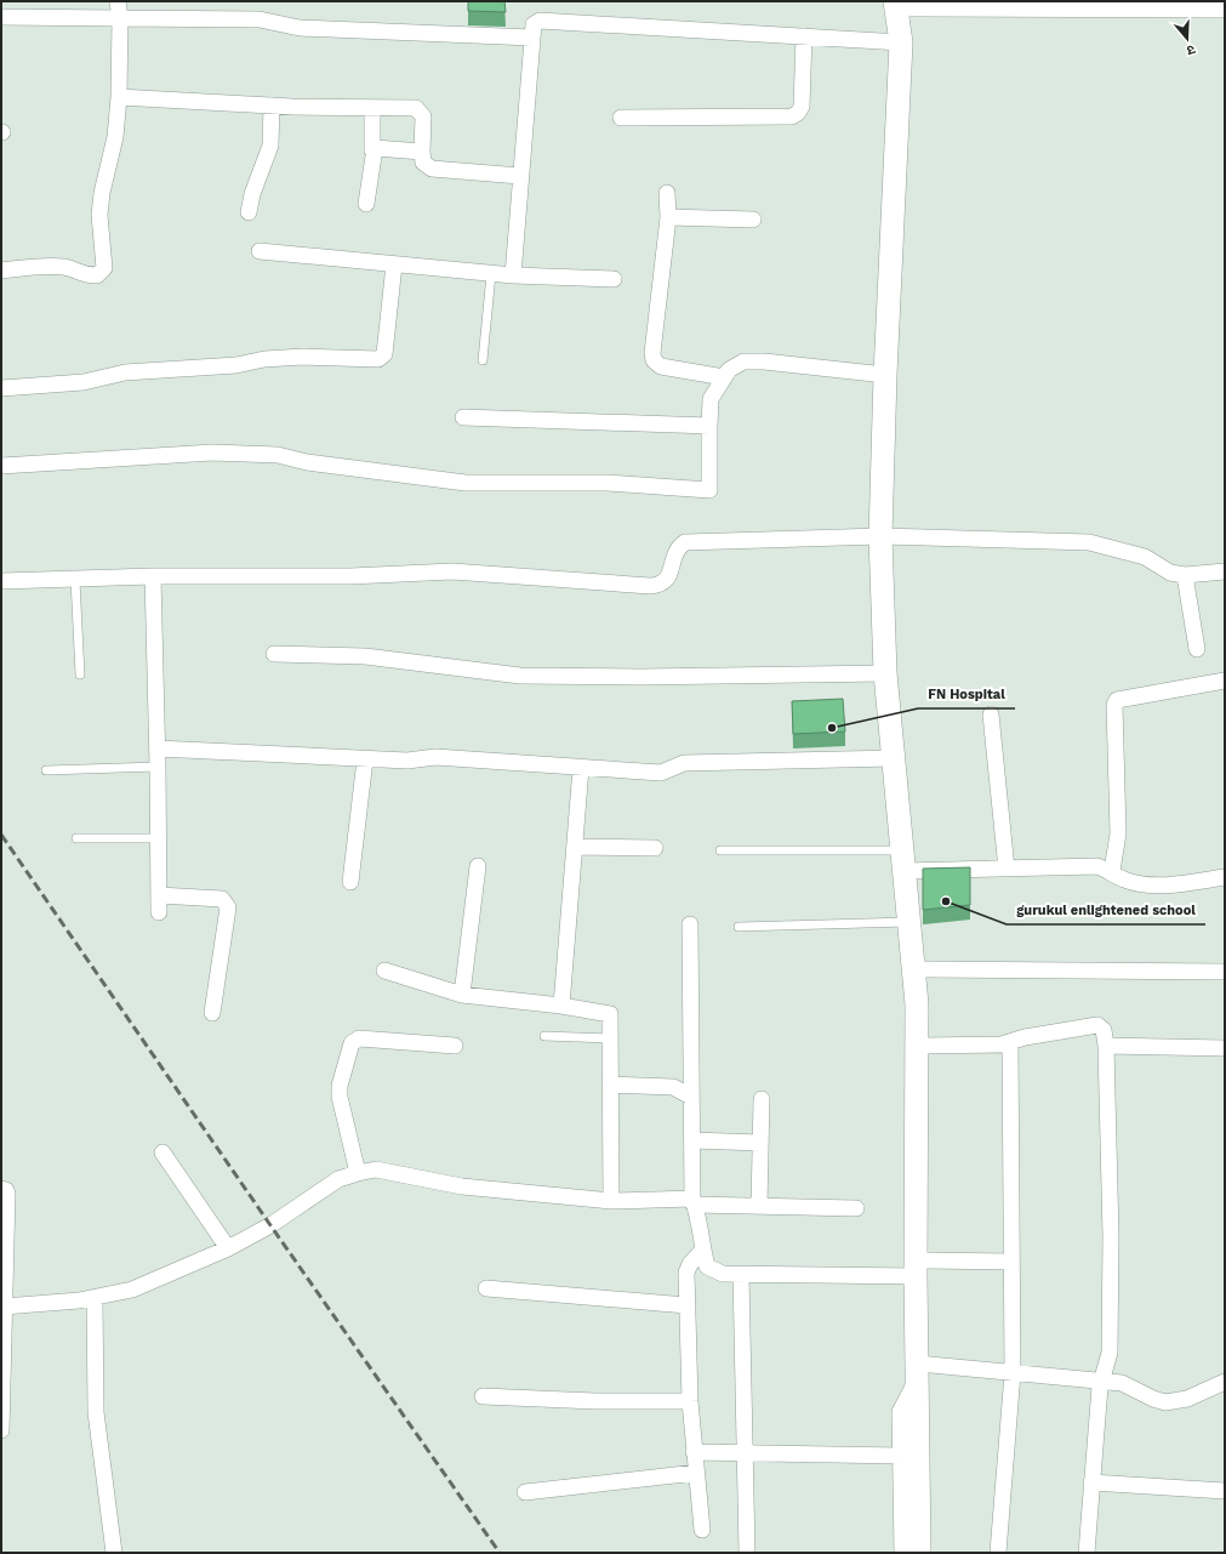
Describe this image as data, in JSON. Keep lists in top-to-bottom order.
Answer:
{
  "places": ["FN Hospital", "gurukul enlightened school"],
  "north": "bottom"
}
